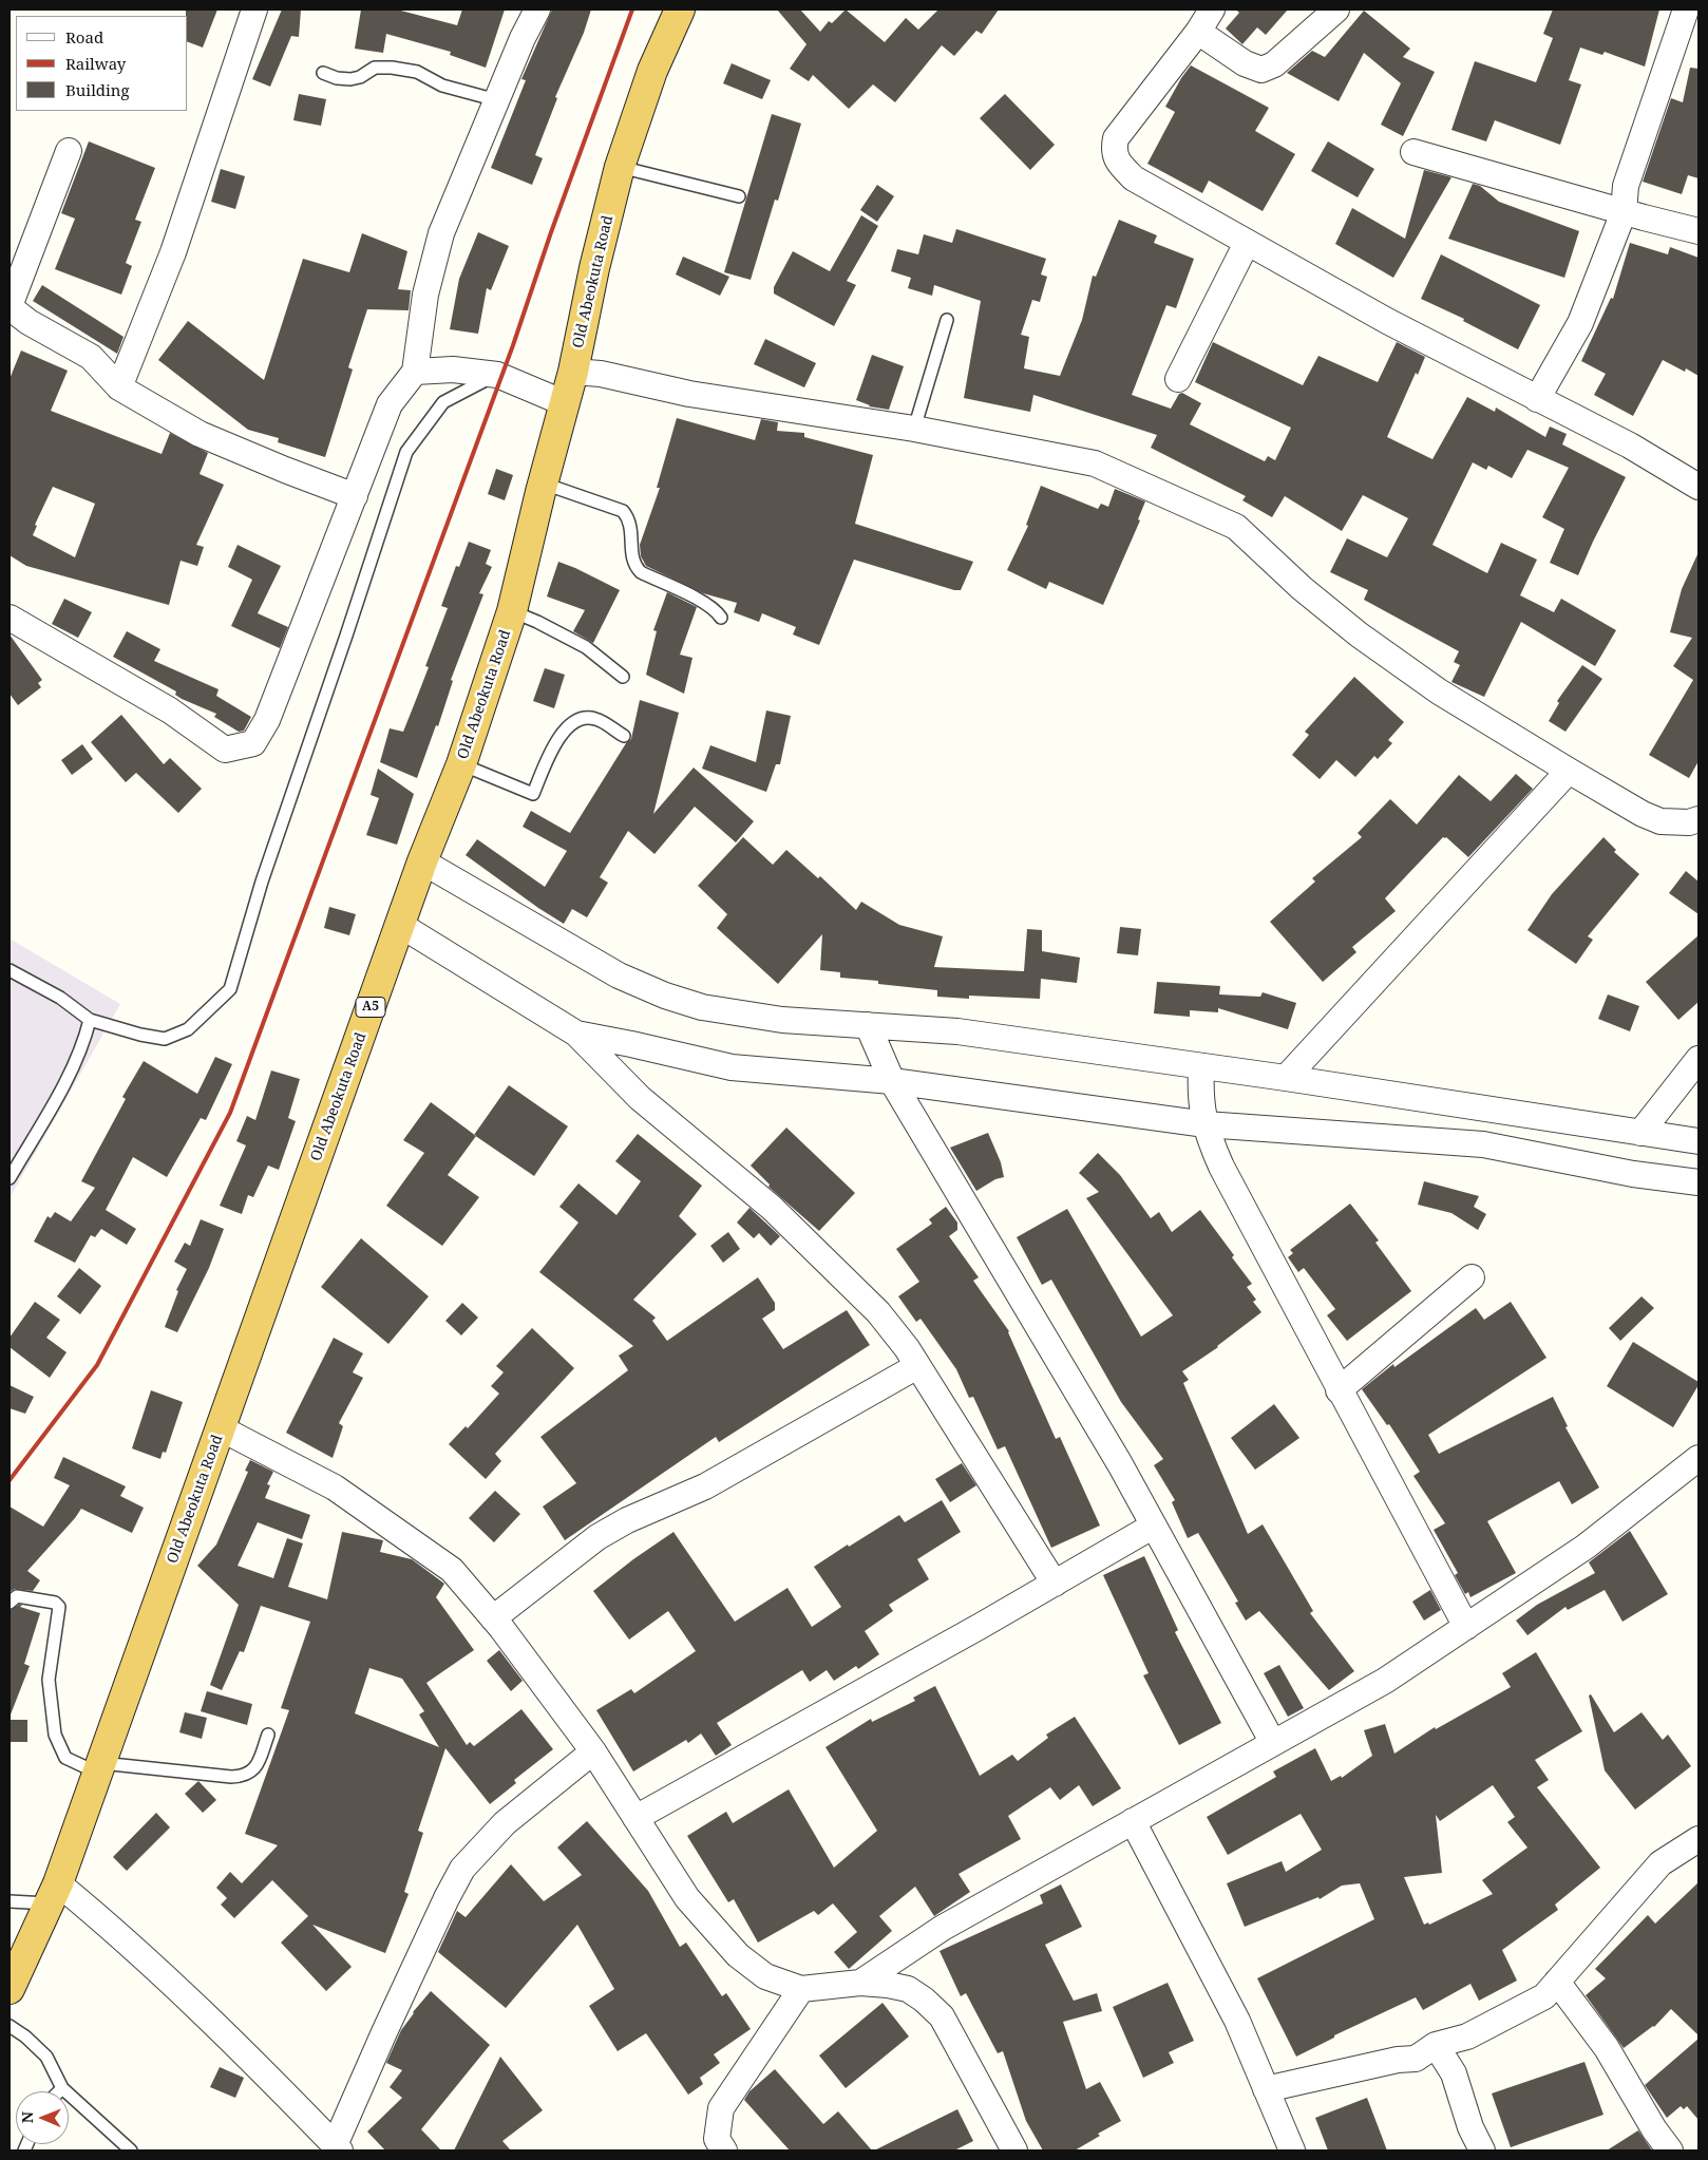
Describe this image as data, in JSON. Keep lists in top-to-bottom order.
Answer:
{
  "streets": {
    "highway": ["Old Abeokuta Road", "A5"]
  },
  "legend": ["Road", "Railway", "Building"],
  "north": "left"
}
